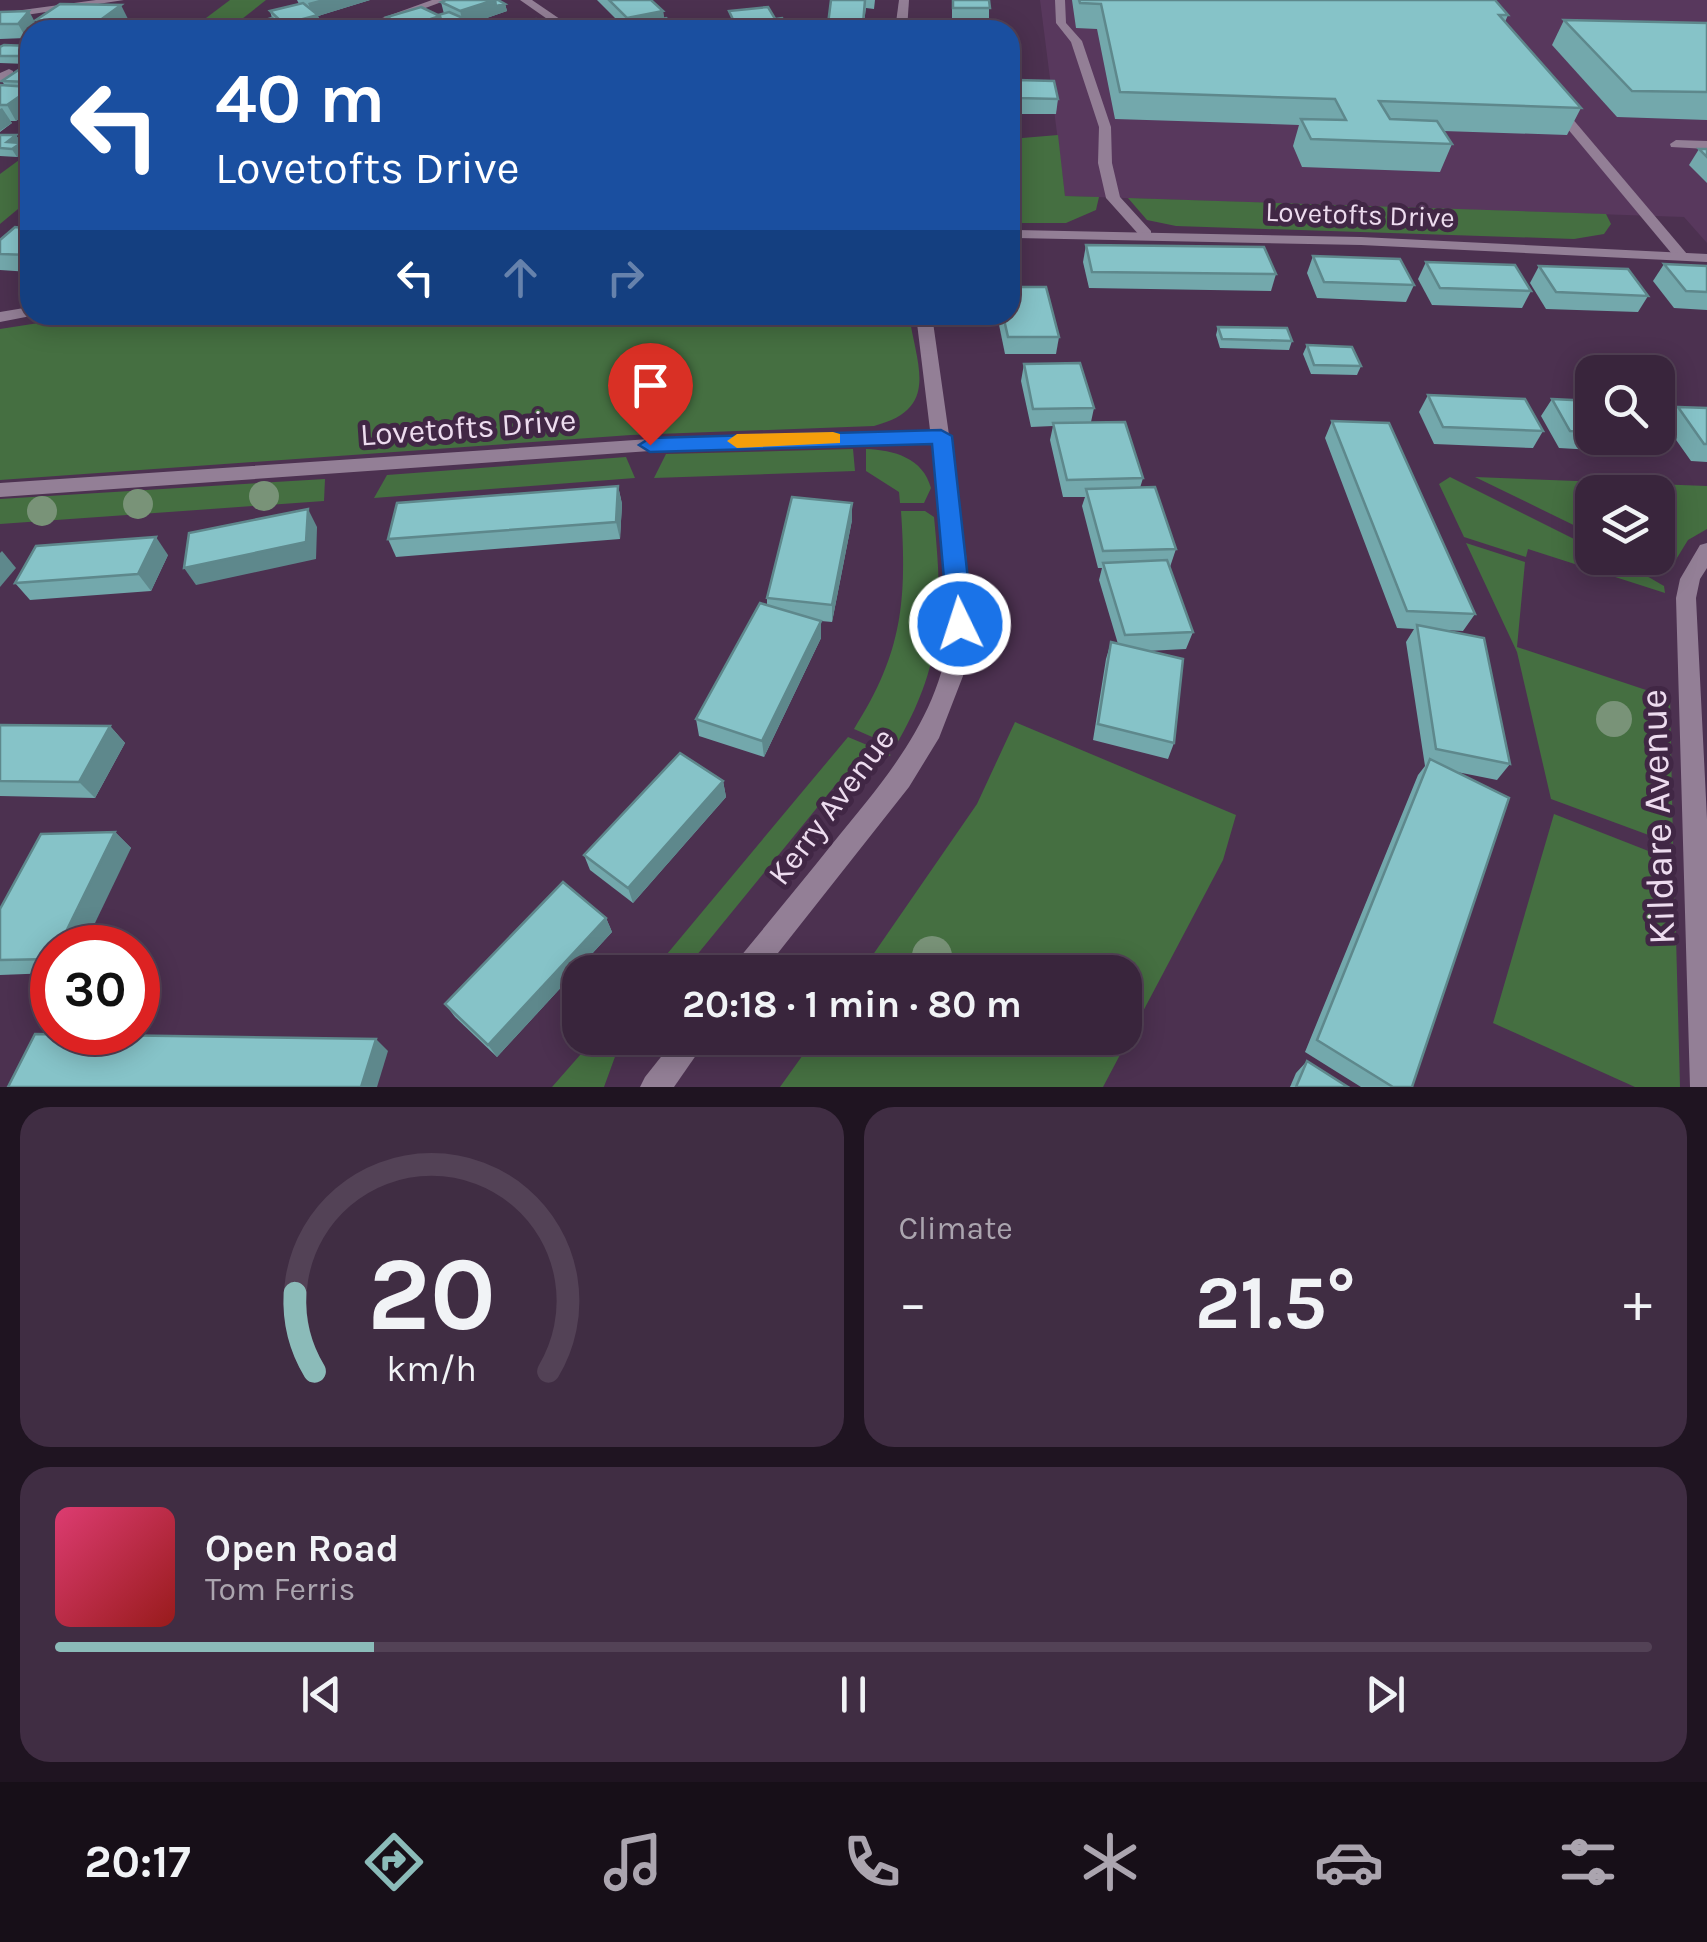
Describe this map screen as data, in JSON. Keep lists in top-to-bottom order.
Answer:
{
  "streets": {
    "street": ["Lovetofts Drive", "Kerry Avenue", "Kildare Avenue"]
  },
  "crossings": [
    ["Lovetofts Drive", "Kerry Avenue"]
  ],
  "page": {
    "turn": ["40 m", "Lovetofts Drive"],
    "limit": "30",
    "trip": "20:18 · 1 min · 80 m",
    "tile": "Climate",
    "heat": ["−", "21.5°", "+"],
    "song": ["Open Road", "Tom Ferris"],
    "tabs": "20:17",
    "gauge": ["20", "km/h"]
  }
}
